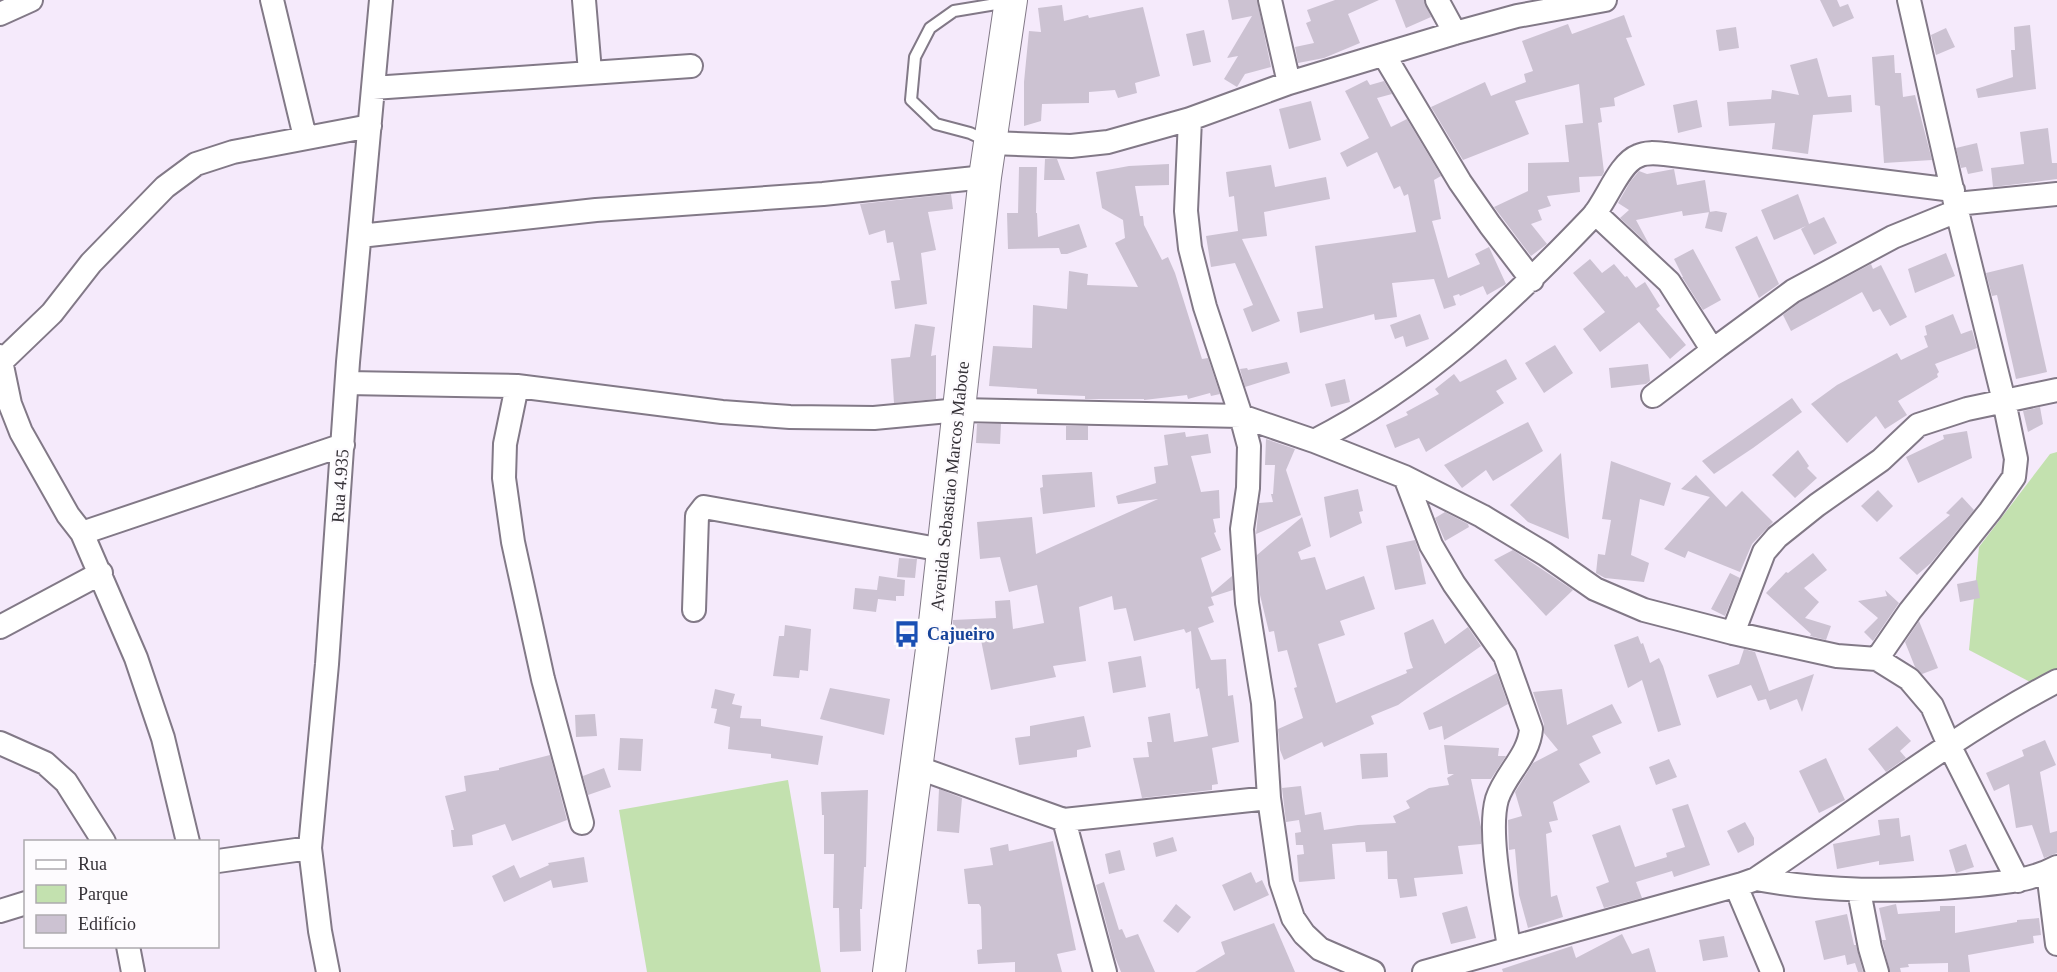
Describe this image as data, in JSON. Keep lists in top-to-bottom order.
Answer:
{
  "streets": {
    "main road": ["Avenida Sebastiao Marcos Mabote"],
    "street": ["Rua 4.935"]
  },
  "places": {
    "bus stop": ["Cajueiro"]
  },
  "legend": ["Rua", "Parque", "Edifício"]
}
